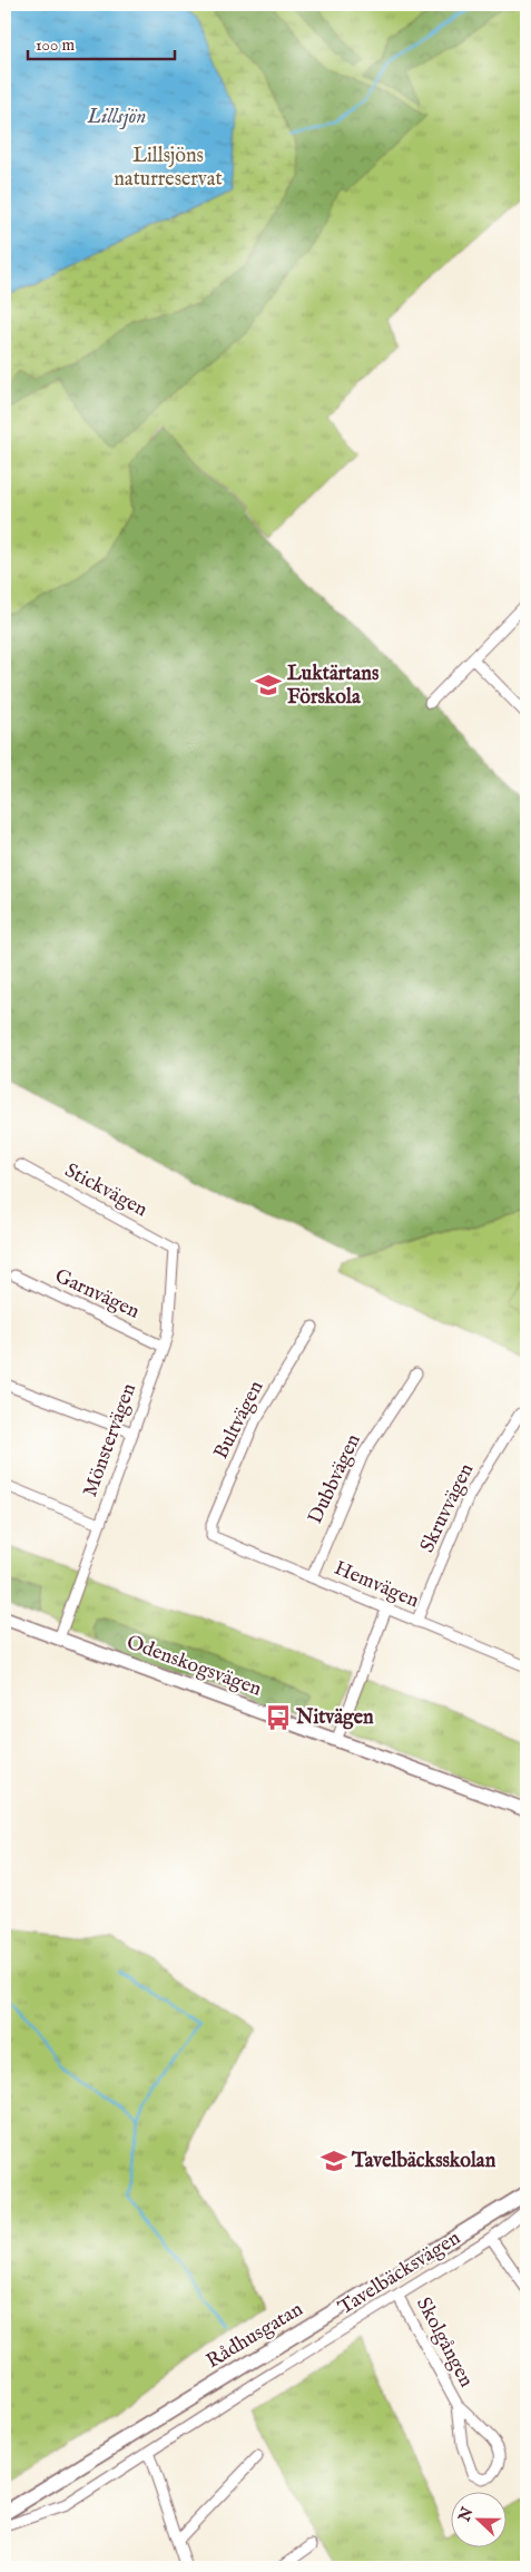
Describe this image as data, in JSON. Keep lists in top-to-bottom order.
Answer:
{
  "streets": {
    "main road": ["Rådhusgatan"],
    "street": [
      "Stickvägen",
      "Garnvägen",
      "Bultvägen",
      "Mönstervägen",
      "Dubbvägen",
      "Skruvvägen",
      "Hemvägen",
      "Odenskogsvägen",
      "Tavelbäcksvägen",
      "Skolgången"
    ]
  },
  "crossings": [
    ["Stickvägen", "Mönstervägen"],
    ["Garnvägen", "Mönstervägen"],
    ["Bultvägen", "Hemvägen"],
    ["Mönstervägen", "Odenskogsvägen"],
    ["Dubbvägen", "Hemvägen"],
    ["Skruvvägen", "Hemvägen"],
    ["Tavelbäcksvägen", "Skolgången"]
  ],
  "water": ["Lillsjön"],
  "parks": ["Lillsjöns naturreservat"],
  "places": {
    "school or university": ["Luktärtans Förskola", "Tavelbäcksskolan"],
    "bus stop": ["Nitvägen"]
  },
  "scale_bar": "100 m",
  "north": "left"
}
